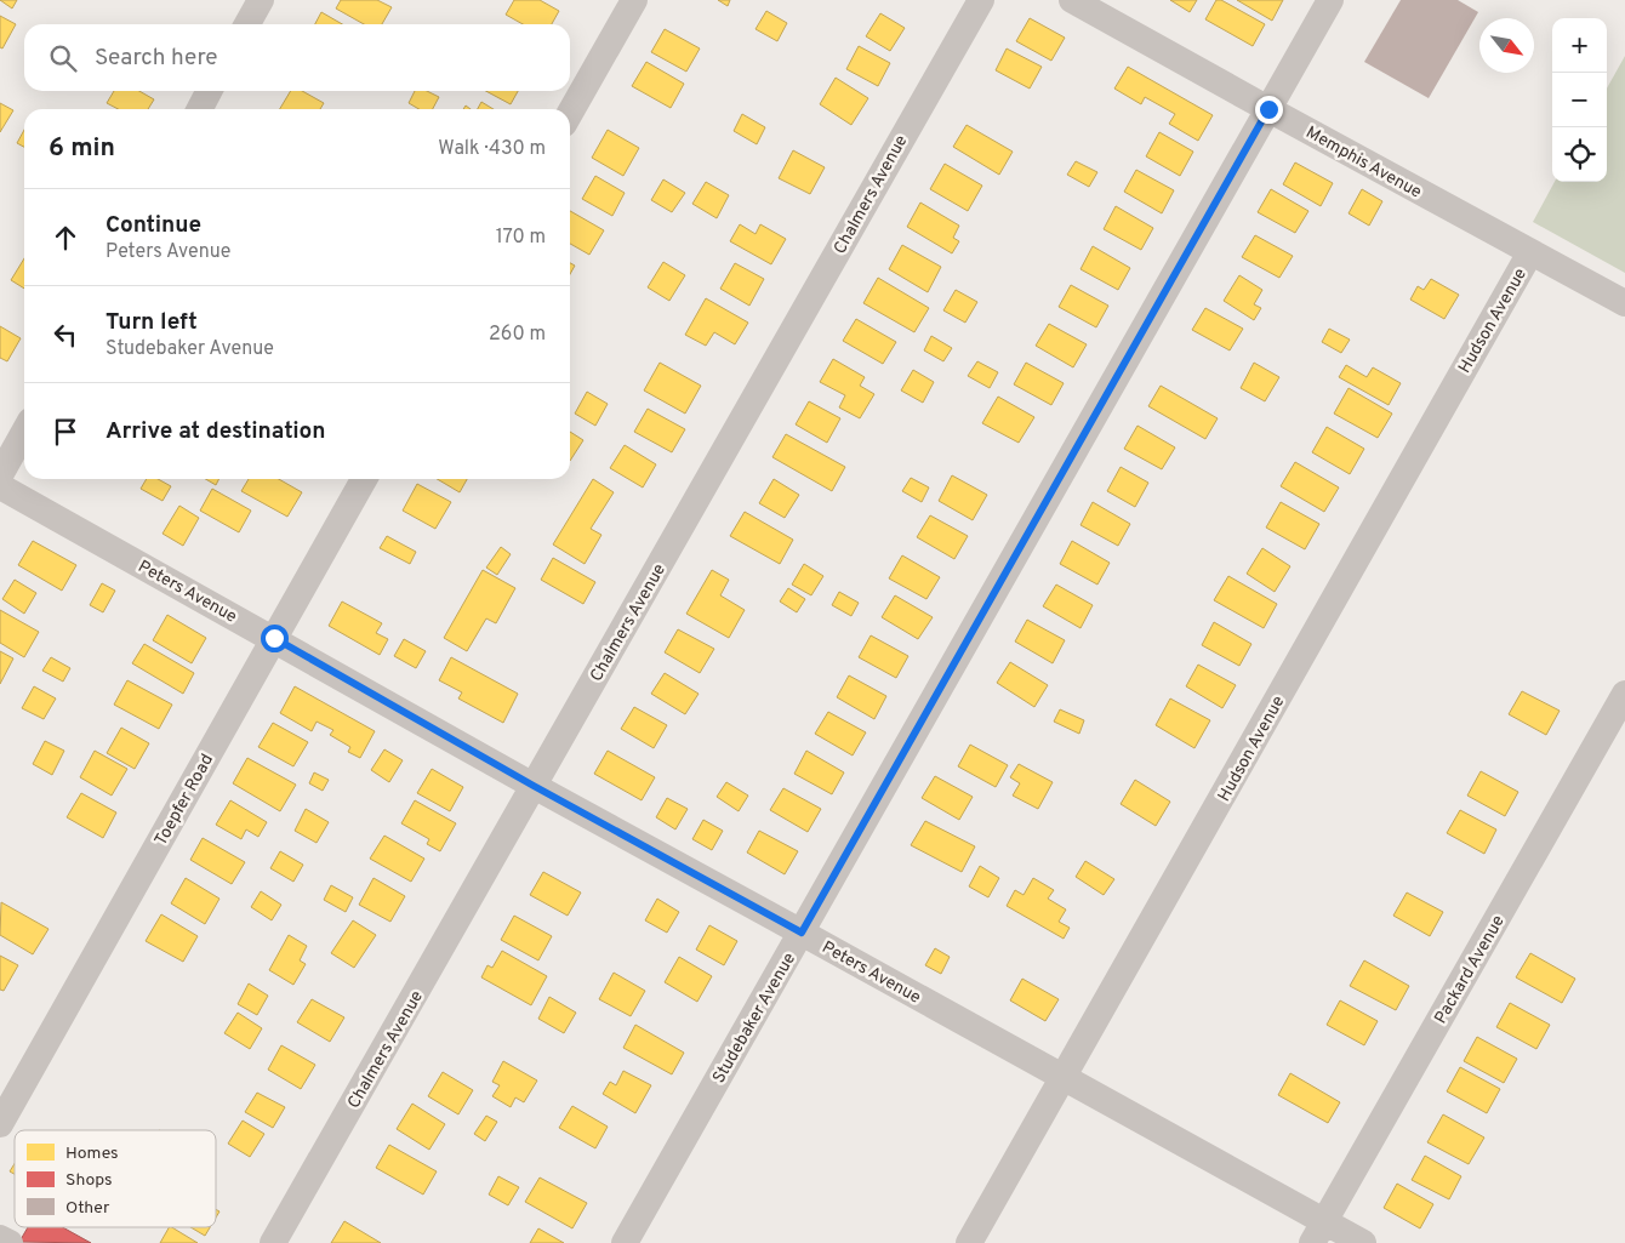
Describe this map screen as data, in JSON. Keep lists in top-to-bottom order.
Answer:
{
  "streets": {
    "street": [
      "Memphis Avenue",
      "Chalmers Avenue",
      "Hudson Avenue",
      "Peters Avenue",
      "Toepfer Road",
      "Packard Avenue",
      "Studebaker Avenue"
    ]
  },
  "crossings": [
    ["Memphis Avenue", "Hudson Avenue"],
    ["Memphis Avenue", "Studebaker Avenue"],
    ["Chalmers Avenue", "Peters Avenue"],
    ["Hudson Avenue", "Peters Avenue"],
    ["Peters Avenue", "Toepfer Road"],
    ["Peters Avenue", "Packard Avenue"],
    ["Peters Avenue", "Studebaker Avenue"]
  ],
  "legend": ["Homes", "Shops", "Other"],
  "north": "bottom right",
  "page": {
    "map_buttons": ["+", "−"],
    "search": "Search here",
    "heading": ["6 min", "Walk · 430 m"],
    "list": [
      ["Continue", "Peters Avenue", "170 m"],
      ["Turn left", "Studebaker Avenue", "260 m"],
      "Arrive at destination"
    ]
  }
}
